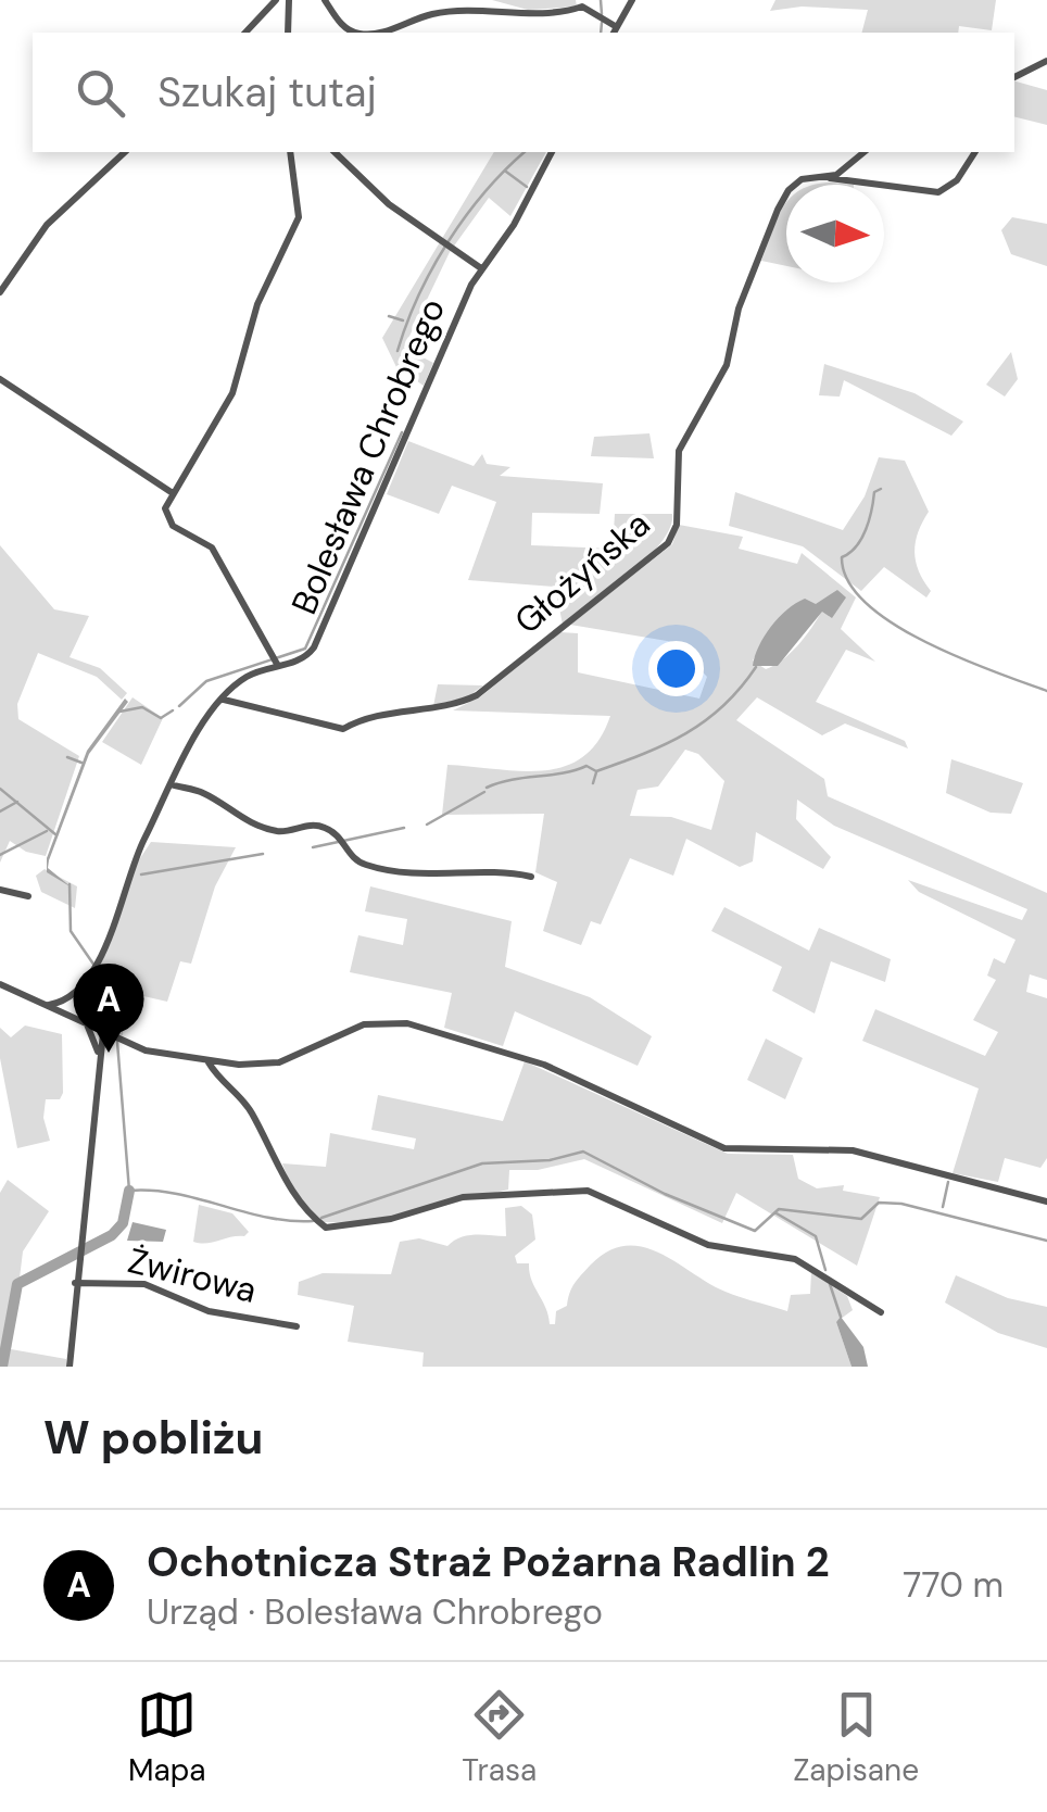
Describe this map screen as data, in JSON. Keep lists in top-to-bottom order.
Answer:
{
  "streets": {
    "street": ["Bolesława Chrobrego", "Głożyńska", "Żwirowa"]
  },
  "crossings": [
    ["Bolesława Chrobrego", "Głożyńska"]
  ],
  "north": "right",
  "page": {
    "search": "Szukaj tutaj",
    "pins": "A",
    "heading": "W pobliżu",
    "list": [
      {
        "mark": "A",
        "name": "Ochotnicza Straż Pożarna Radlin 2",
        "note": "Urząd · Bolesława Chrobrego",
        "value": "770 m"
      }
    ],
    "nav": ["Mapa", "Trasa", "Zapisane"]
  }
}
